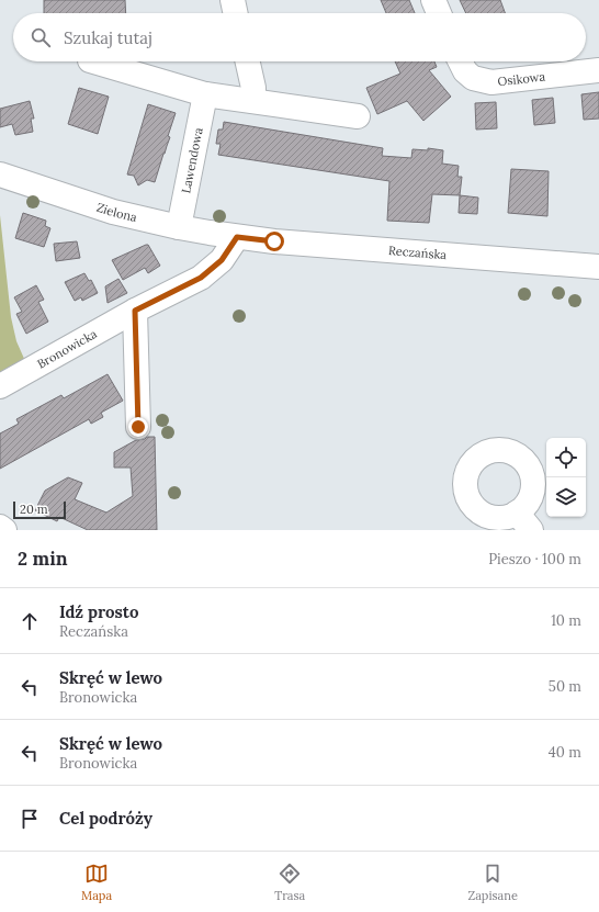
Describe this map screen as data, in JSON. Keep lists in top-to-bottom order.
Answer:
{
  "streets": {
    "street": [
      "Osikowa",
      "Lawendowa",
      "Zielona",
      "Reczańska",
      "Bronowicka"
    ]
  },
  "crossings": [
    ["Lawendowa", "Zielona"],
    ["Zielona", "Reczańska"],
    ["Zielona", "Bronowicka"],
    ["Reczańska", "Bronowicka"]
  ],
  "scale_bar": "20 m",
  "page": {
    "search": "Szukaj tutaj",
    "scale": "20 m",
    "heading": ["2 min", "Pieszo · 100 m"],
    "list": [
      ["Idź prosto", "Reczańska", "10 m"],
      ["Skręć w lewo", "Bronowicka", "50 m"],
      ["Skręć w lewo", "Bronowicka", "40 m"],
      "Cel podróży"
    ],
    "nav": ["Mapa", "Trasa", "Zapisane"]
  }
}
